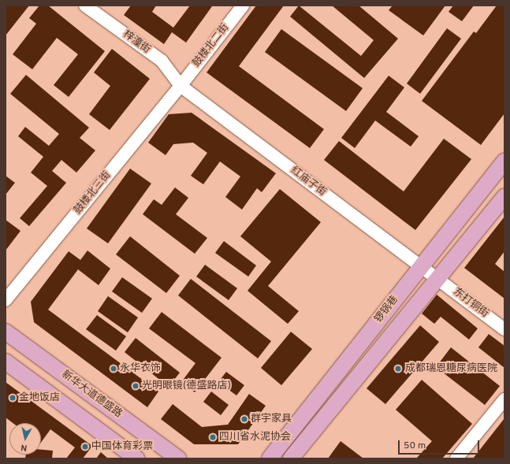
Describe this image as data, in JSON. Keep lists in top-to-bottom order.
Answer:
{
  "streets": {
    "main road": ["锣锅巷", "新华大道德盛路"],
    "street": [
      "梓潼街",
      "鼓楼北二街",
      "红庙子街",
      "鼓楼北三街",
      "东打铜街"
    ]
  },
  "crossings": [
    ["梓潼街", "鼓楼北二街"],
    ["梓潼街", "红庙子街"],
    ["梓潼街", "鼓楼北三街"],
    ["鼓楼北二街", "红庙子街"],
    ["鼓楼北二街", "鼓楼北三街"],
    ["红庙子街", "鼓楼北三街"],
    ["红庙子街", "东打铜街"],
    ["红庙子街", "锣锅巷"],
    ["东打铜街", "锣锅巷"]
  ],
  "places": [
    "永华衣饰",
    "成都瑞恩糖尿病医院",
    "光明眼镜(德盛路店)",
    "金地饭店",
    "群宇家具",
    "四川省水泥协会",
    "中国体育彩票"
  ],
  "scale_bar": "50 m",
  "north": "bottom"
}
